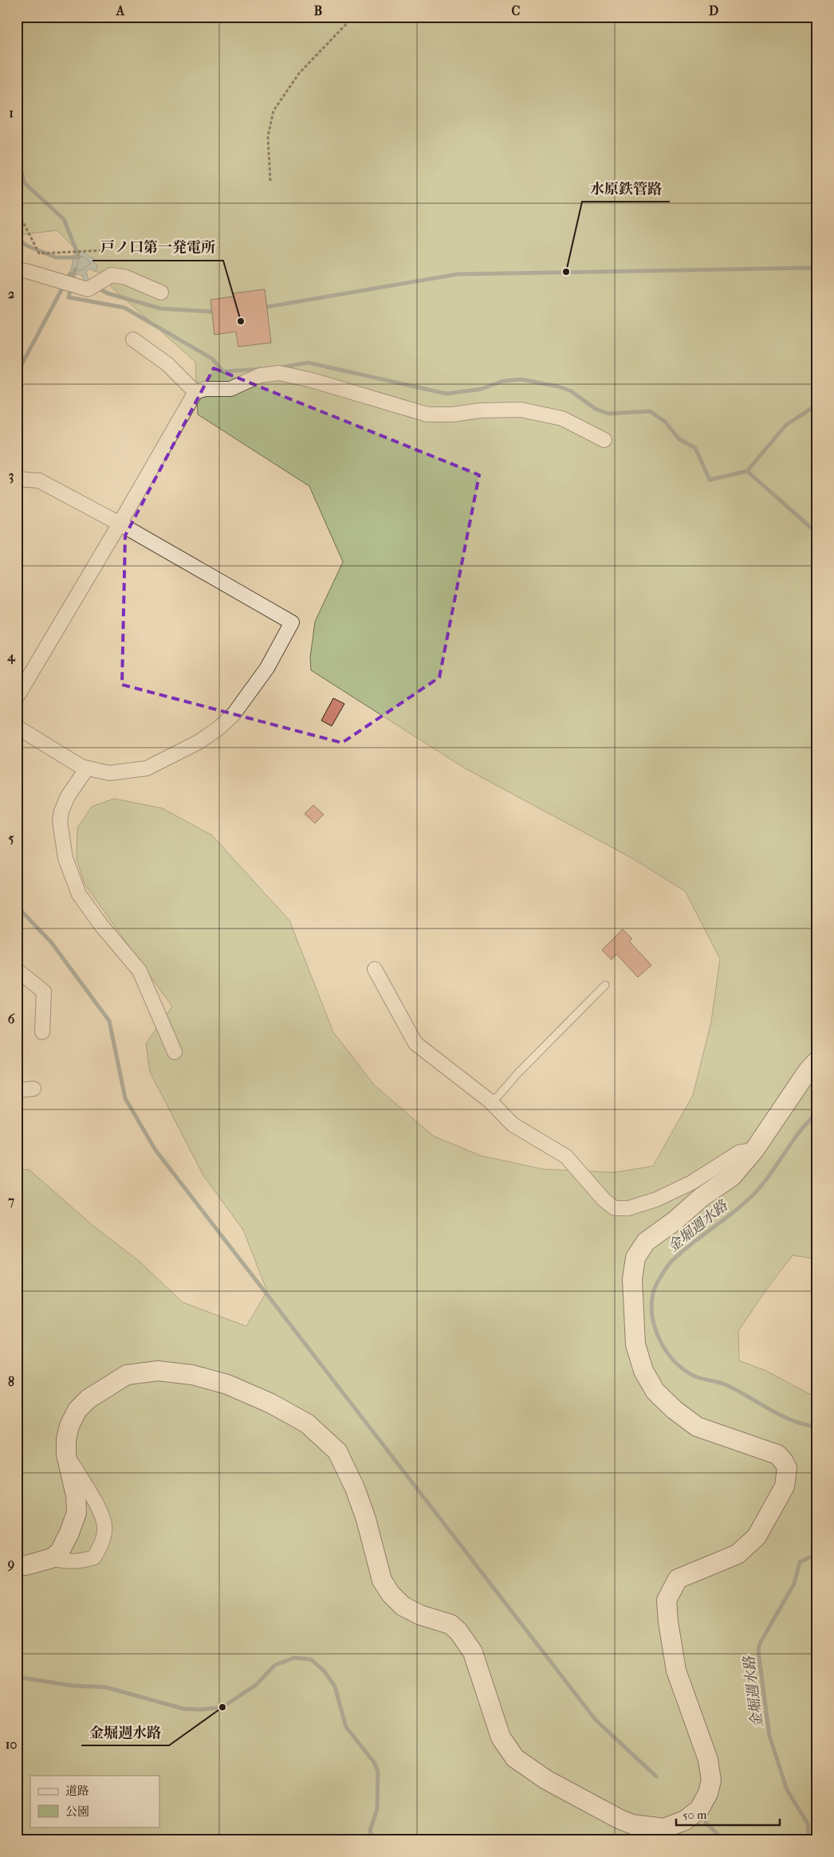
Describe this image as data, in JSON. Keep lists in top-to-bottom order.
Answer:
{
  "water": ["金堀週水路"],
  "places": ["水原鉄管路", "戸ノ口第一発電所", "金堀週水路"],
  "legend": ["道路", "公園"],
  "scale_bar": "50 m",
  "grid": {
    "columns": [
      "A",
      "B",
      "C",
      "D"
    ],
    "rows": [
      "1",
      "2",
      "3",
      "4",
      "5",
      "6",
      "7",
      "8",
      "9",
      "10"
    ]
  }
}
